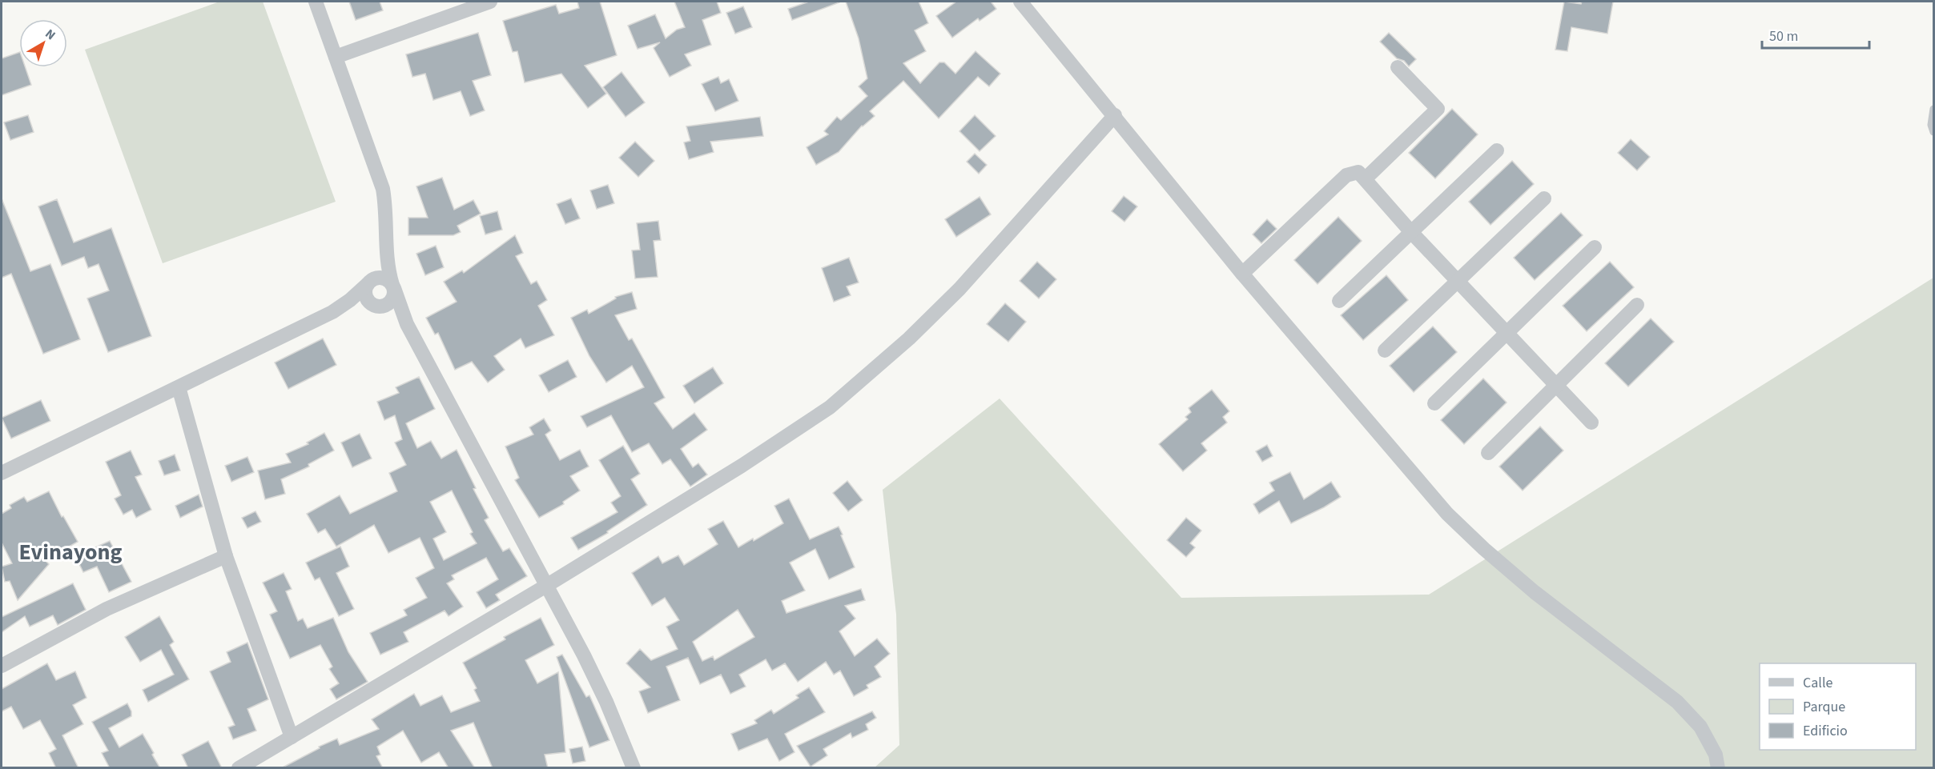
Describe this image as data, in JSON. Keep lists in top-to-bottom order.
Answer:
{
  "districts": ["Evinayong"],
  "legend": ["Calle", "Parque", "Edificio"],
  "scale_bar": "50 m",
  "north": "top right"
}
